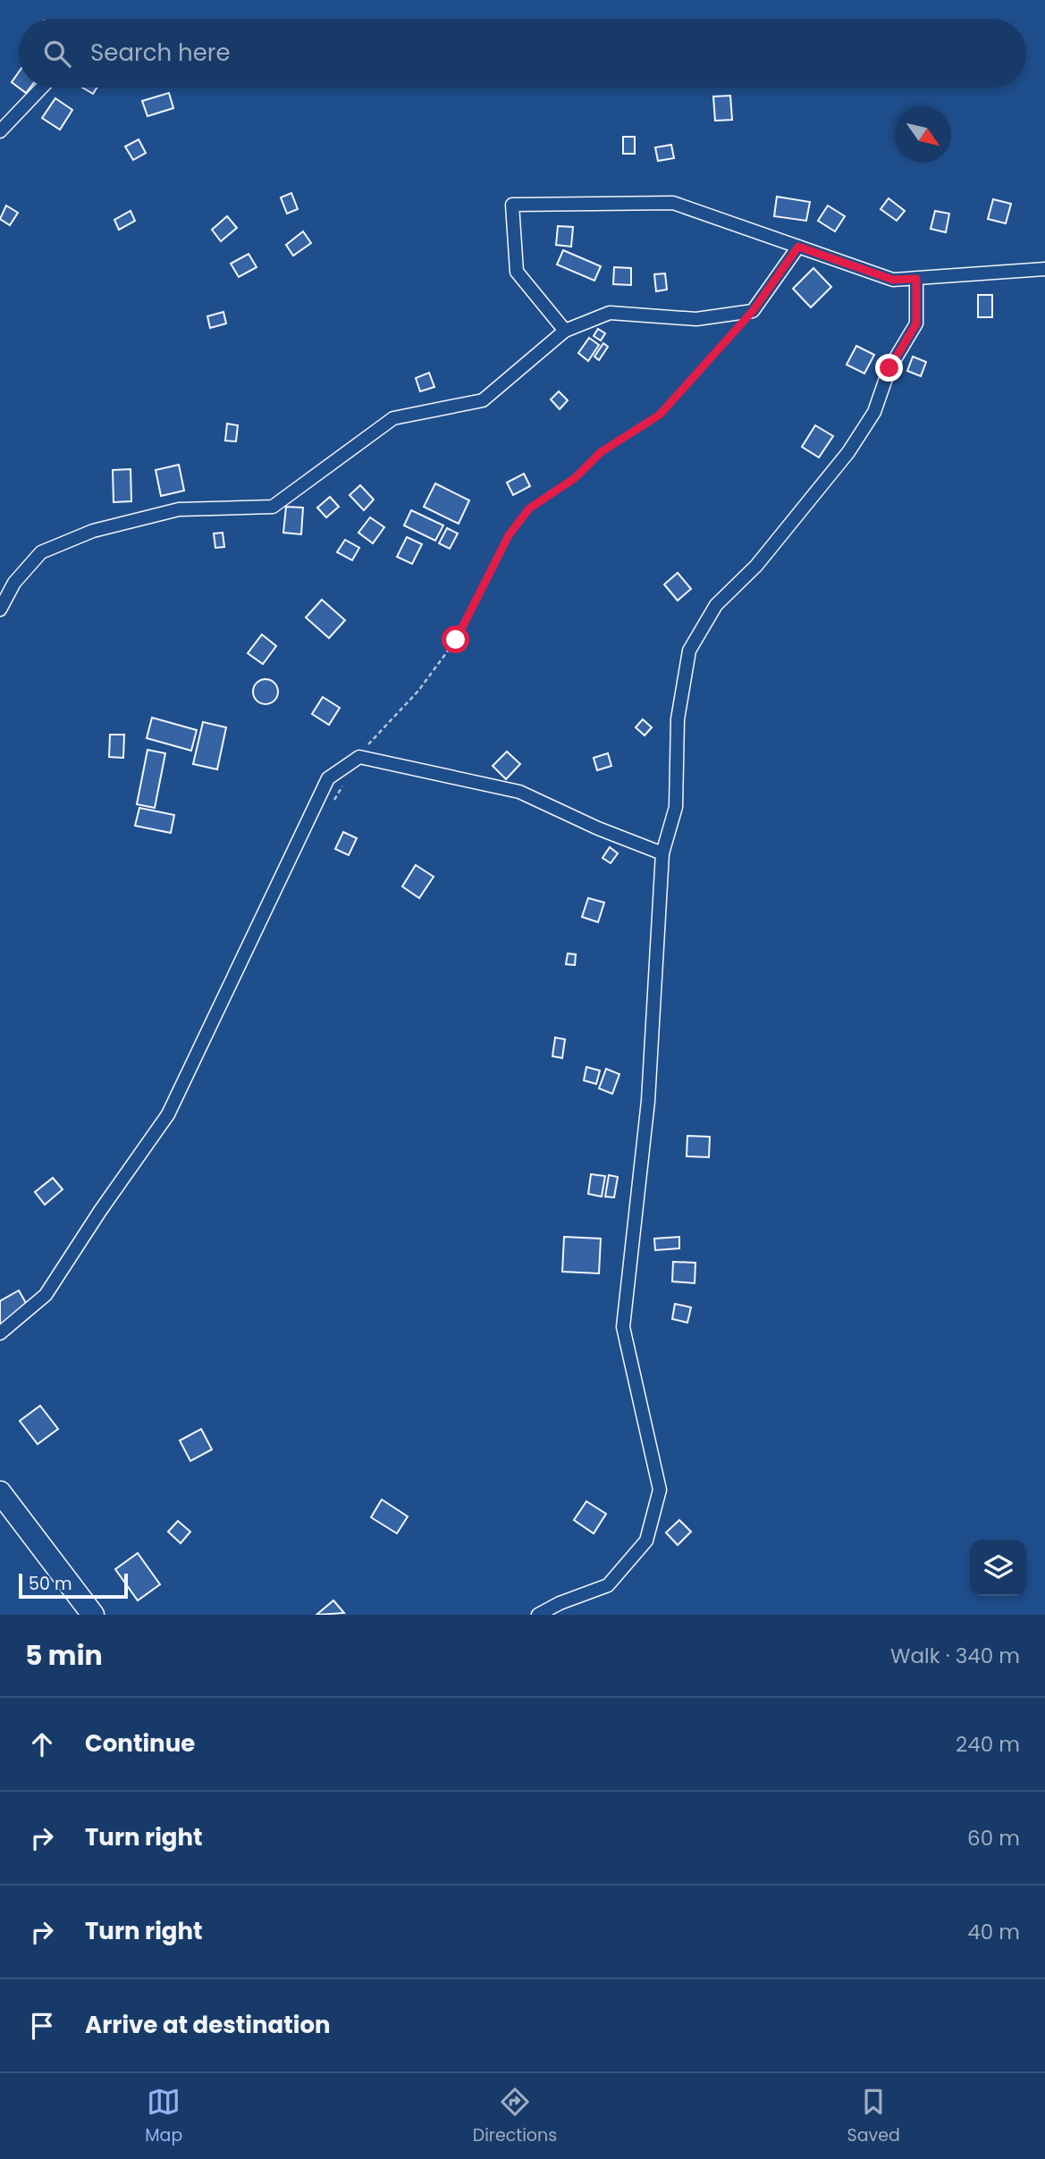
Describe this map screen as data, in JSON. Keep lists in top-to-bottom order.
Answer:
{
  "scale_bar": "50 m",
  "north": "bottom right",
  "page": {
    "search": "Search here",
    "scale": "50 m",
    "heading": ["5 min", "Walk · 340 m"],
    "list": [
      ["Continue", "240 m"],
      ["Turn right", "60 m"],
      ["Turn right", "40 m"],
      "Arrive at destination"
    ],
    "nav": ["Map", "Directions", "Saved"]
  }
}
